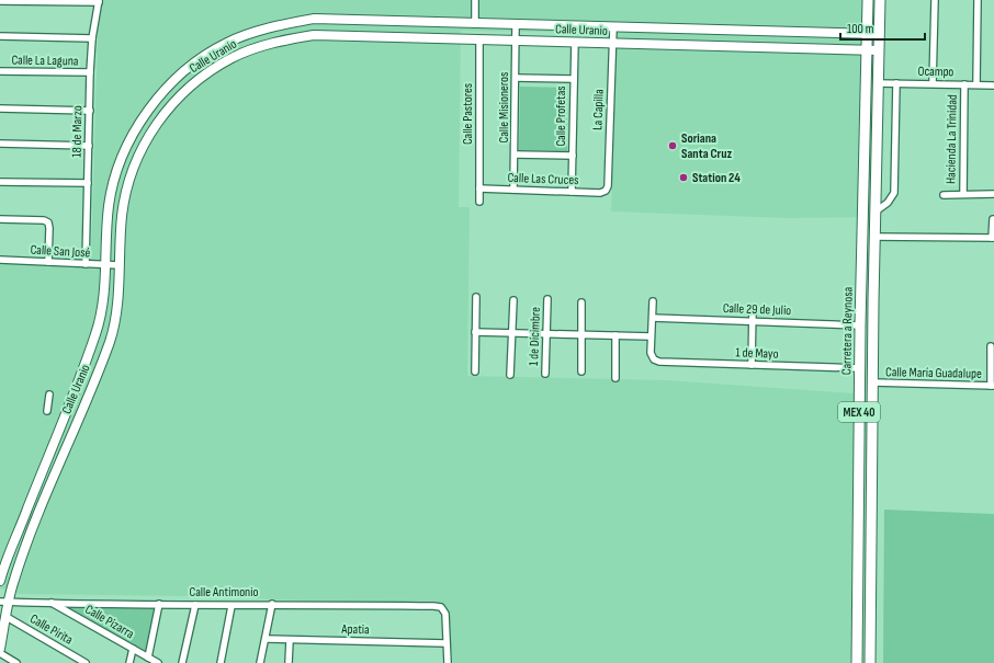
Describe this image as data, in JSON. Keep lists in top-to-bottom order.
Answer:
{
  "streets": {
    "main road": ["Carretera a Reynosa", "MEX 40"],
    "street": [
      "Calle Uranio",
      "Calle La Laguna",
      "Ocampo",
      "Calle Misioneros",
      "La Capilla",
      "Calle Pastores",
      "Calle Profetas",
      "18 de Marzo",
      "Hacienda La Trinidad",
      "Calle Las Cruces",
      "Calle San José",
      "Calle 29 de Julio",
      "1 de Dicimbre",
      "1 de Mayo",
      "Calle María Guadalupe",
      "Calle Antimonio",
      "Calle Pizarra",
      "Calle Pirita",
      "Apatia"
    ]
  },
  "crossings": [
    ["Calle Uranio", "Calle Misioneros"],
    ["Calle Uranio", "La Capilla"],
    ["Calle Uranio", "Calle Pastores"],
    ["Calle Uranio", "Calle Profetas"],
    ["Calle Uranio", "Calle San José"],
    ["Calle Uranio", "Carretera a Reynosa"],
    ["Calle Uranio", "Calle Antimonio"],
    ["Calle Uranio", "Calle Pirita"],
    ["Calle La Laguna", "18 de Marzo"],
    ["Ocampo", "Hacienda La Trinidad"],
    ["Ocampo", "Carretera a Reynosa"],
    ["Calle Misioneros", "Calle Las Cruces"],
    ["La Capilla", "Calle Las Cruces"],
    ["Calle Pastores", "Calle Las Cruces"],
    ["Calle Profetas", "Calle Las Cruces"],
    ["18 de Marzo", "Calle San José"],
    ["Calle 29 de Julio", "Carretera a Reynosa"],
    ["Carretera a Reynosa", "1 de Mayo"],
    ["Carretera a Reynosa", "Calle María Guadalupe"],
    ["Calle Antimonio", "Calle Pizarra"],
    ["Calle Antimonio", "Apatia"]
  ],
  "places": ["Soriana Santa Cruz", "Station 24"],
  "scale_bar": "100 m"
}
